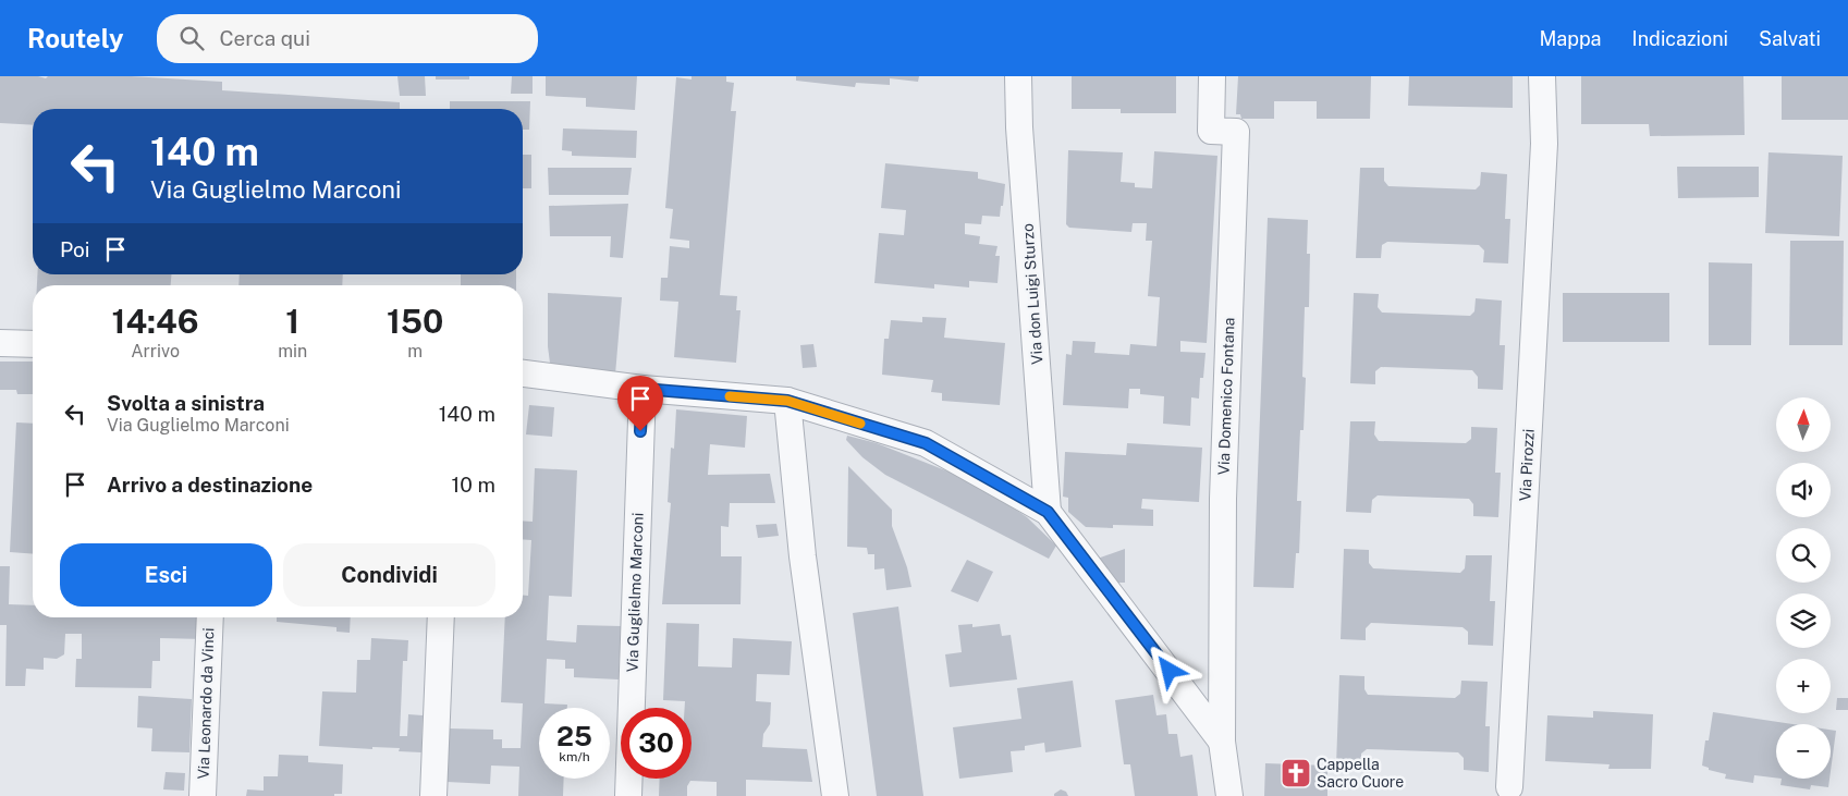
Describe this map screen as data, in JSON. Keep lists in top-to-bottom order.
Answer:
{
  "streets": {
    "street": [
      "Via don Luigi Sturzo",
      "Via Domenico Fontana",
      "Via Pirozzi",
      "Via Guglielmo Marconi",
      "Via Leonardo da Vinci"
    ]
  },
  "places": {
    "church": ["Cappella Sacro Cuore"]
  },
  "north": "top",
  "page": {
    "header": "Routely",
    "search": "Cerca qui",
    "nav": ["Mappa", "Indicazioni", "Salvati"],
    "turn": ["140 m", "Via Guglielmo Marconi"],
    "then": "Poi",
    "eta": [
      "14:46",
      "Arrivo",
      "1",
      "min",
      "150",
      "m"
    ],
    "list": [
      {
        "name": "Svolta a sinistra",
        "note": "Via Guglielmo Marconi",
        "value": "140 m"
      },
      {
        "name": "Arrivo a destinazione",
        "value": "10 m"
      }
    ],
    "map_buttons": ["+", "−"],
    "buttons": ["Esci", "Condividi"],
    "speed": "25 km/h",
    "limit": "30"
  }
}
